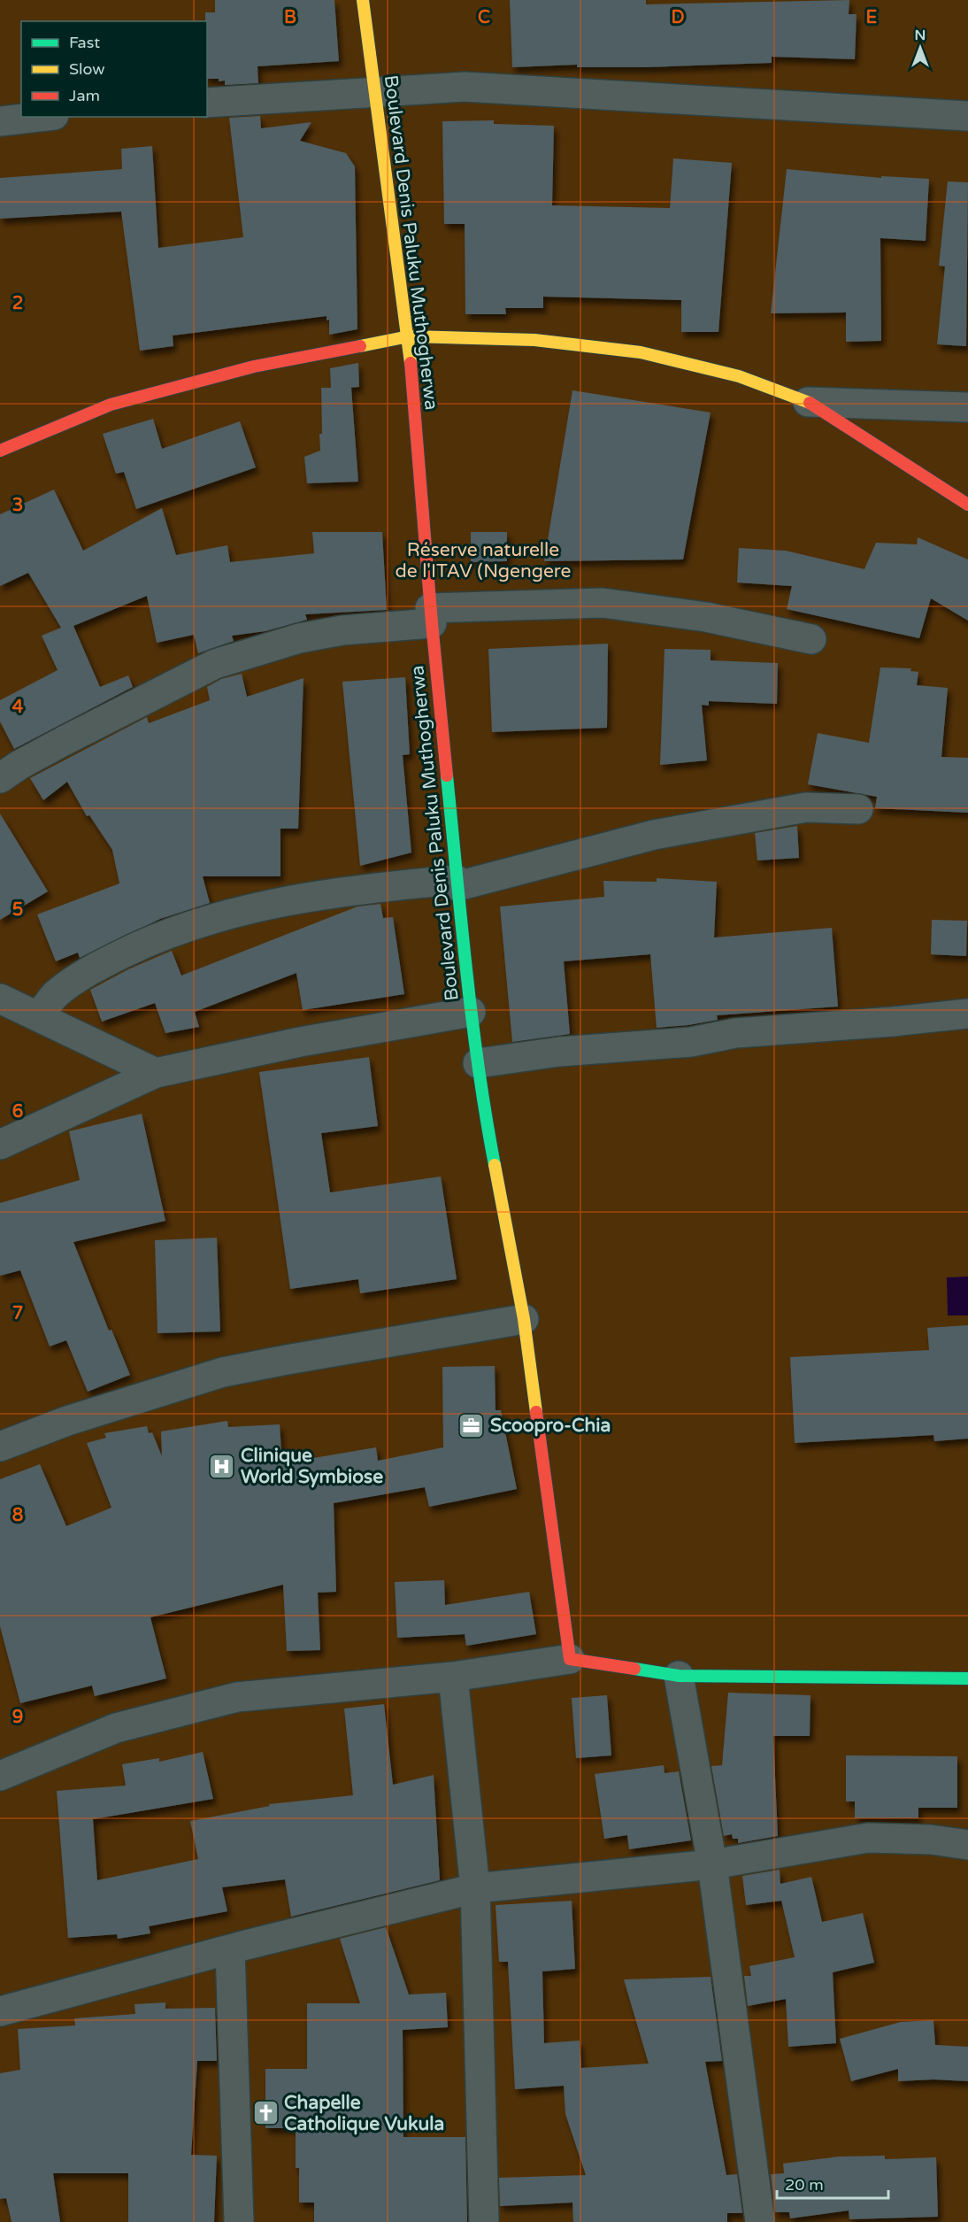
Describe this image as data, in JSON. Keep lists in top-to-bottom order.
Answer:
{
  "streets": {
    "street": ["Boulevard Denis Paluku Muthogherwa"]
  },
  "parks": ["Réserve naturelle de l'ITAV (Ngengere"],
  "places": {
    "office": ["Scoopro-Chia"],
    "hospital": ["Clinique World Symbiose"],
    "church": ["Chapelle Catholique Vukula"]
  },
  "legend": ["Fast", "Slow", "Jam"],
  "scale_bar": "20 m",
  "north": "top",
  "grid": {
    "columns": [
      "B",
      "C",
      "D",
      "E"
    ],
    "rows": [
      "2",
      "3",
      "4",
      "5",
      "6",
      "7",
      "8",
      "9"
    ]
  }
}
